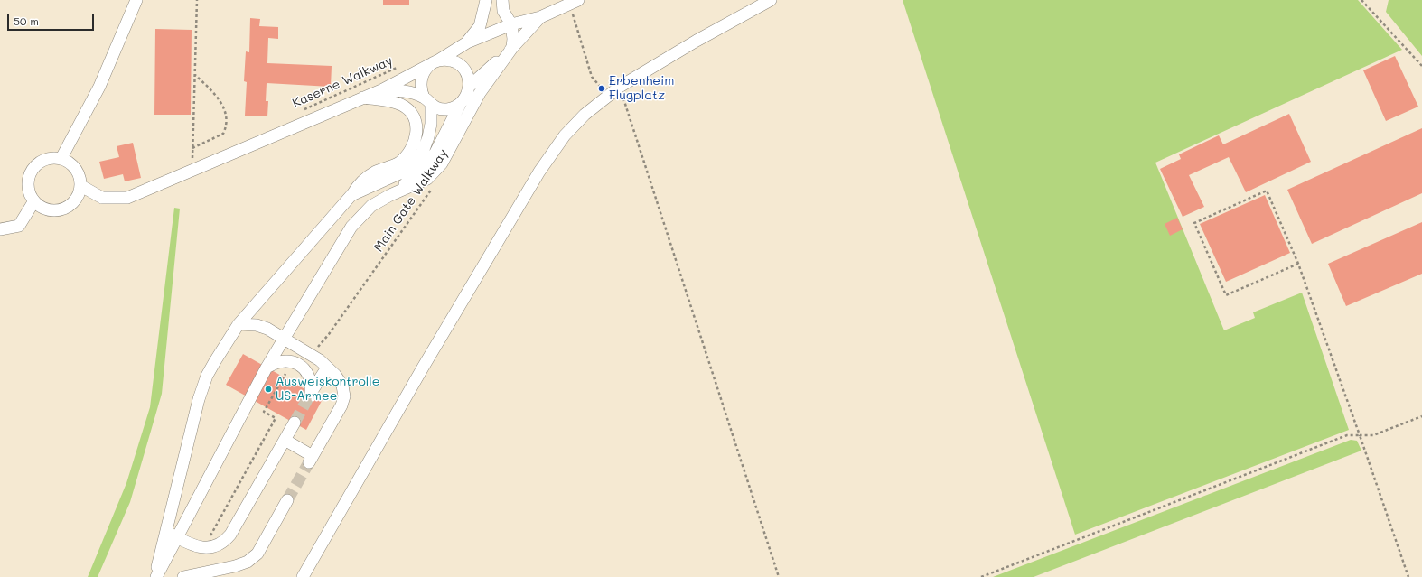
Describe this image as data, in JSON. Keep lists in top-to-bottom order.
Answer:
{
  "streets": {
    "path": ["Kaserne Walkway", "Main Gate Walkway"]
  },
  "places": ["Erbenheim Flugplatz", "Ausweiskontrolle US-Armee"],
  "scale_bar": "50 m"
}
